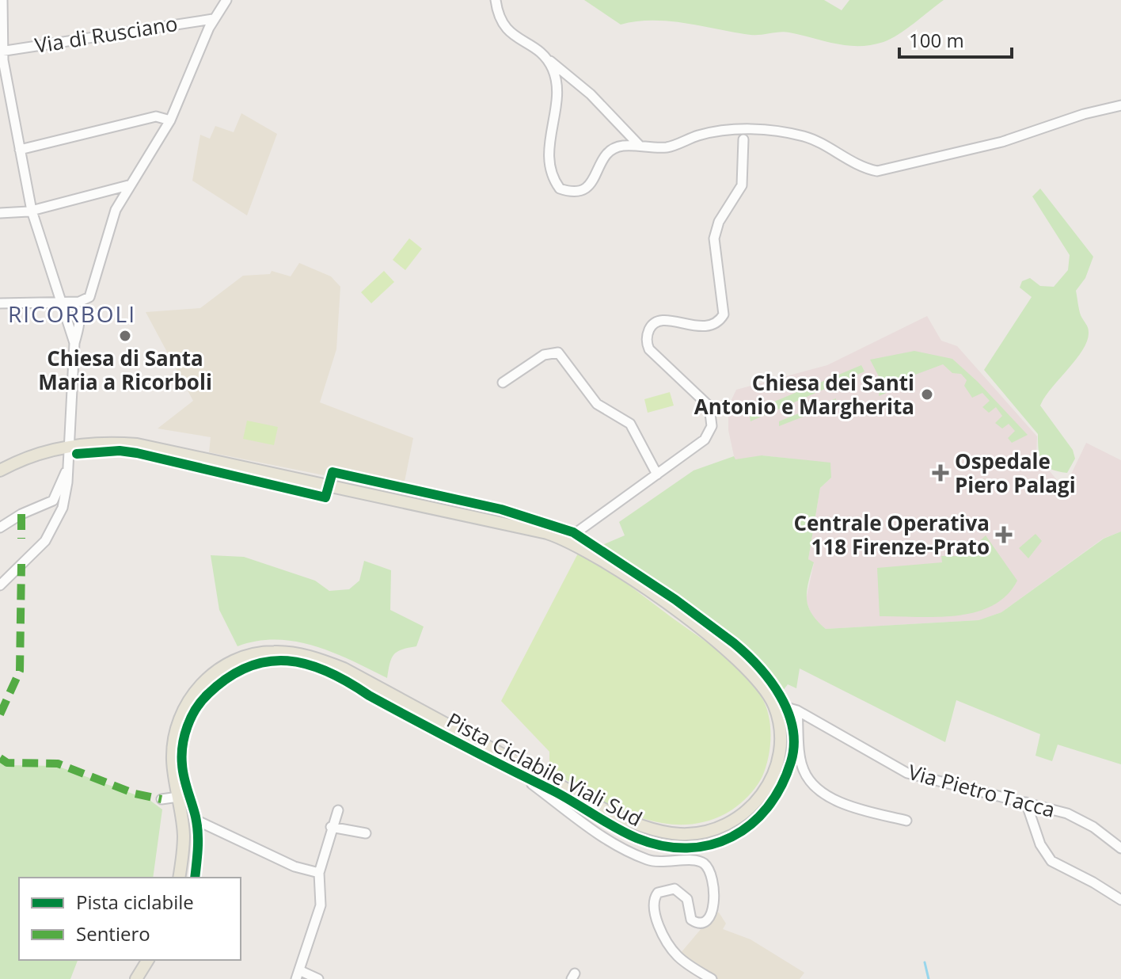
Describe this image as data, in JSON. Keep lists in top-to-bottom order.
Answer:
{
  "streets": {
    "street": ["Via di Rusciano", "Via Pietro Tacca"],
    "cycle path": ["Pista Ciclabile Viali Sud"]
  },
  "districts": ["RICORBOLI"],
  "places": {
    "other": ["Chiesa di Santa Maria a Ricorboli", "Chiesa dei Santi Antonio e Margherita"],
    "health": ["Ospedale Piero Palagi", "Centrale Operativa 118 Firenze-Prato"]
  },
  "legend": ["Pista ciclabile", "Sentiero"],
  "scale_bar": "100 m"
}
